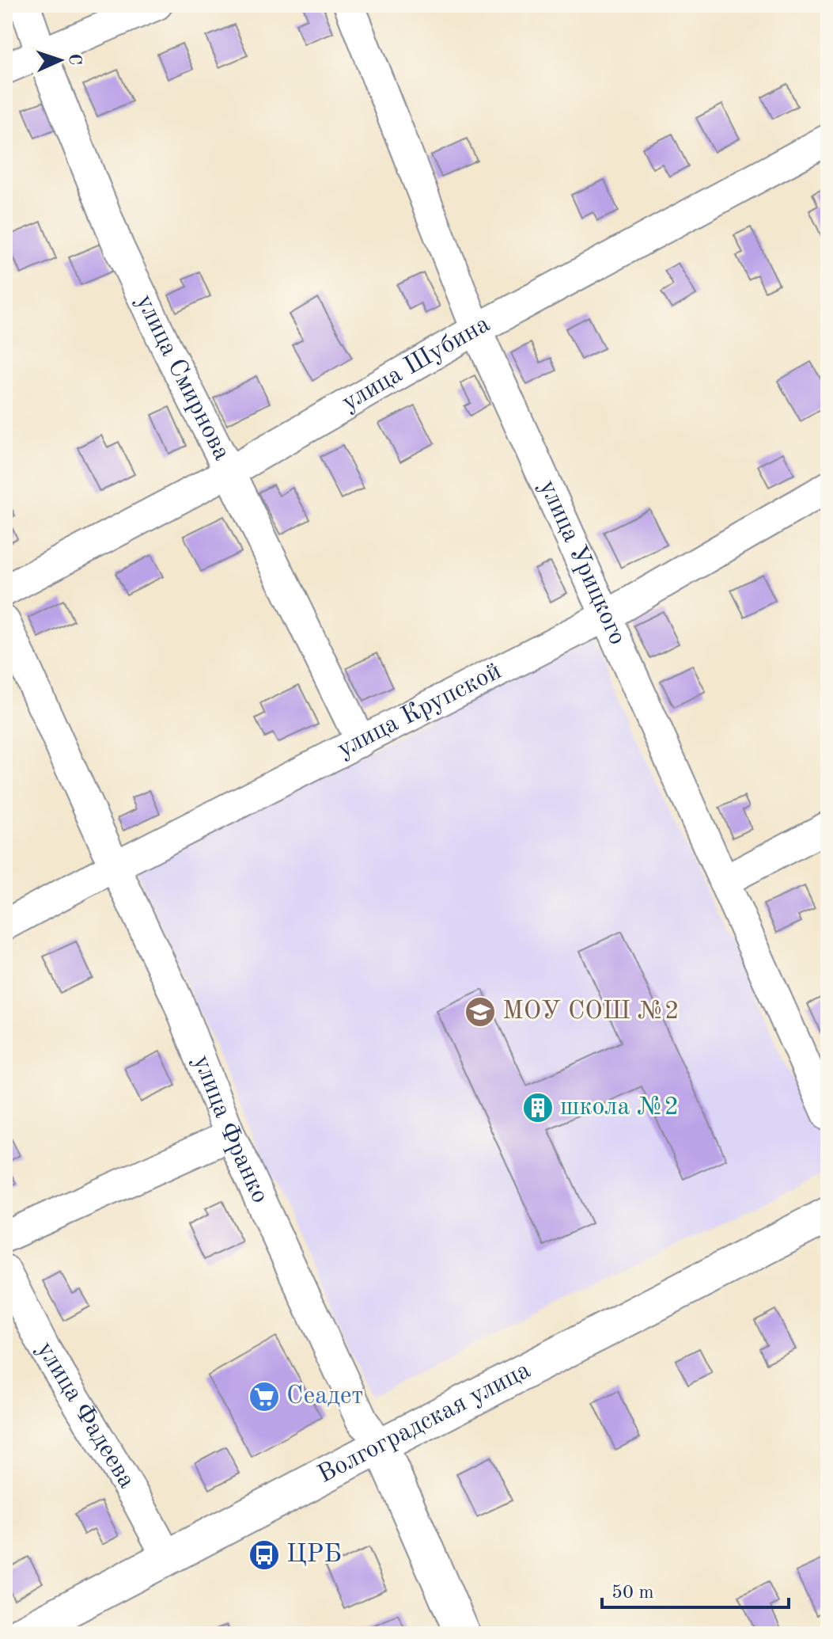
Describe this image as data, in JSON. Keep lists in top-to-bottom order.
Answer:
{
  "streets": {
    "street": [
      "улица Шубина",
      "улица Смирнова",
      "улица Урицкого",
      "улица Крупской",
      "улица Франко",
      "улица Фадеева",
      "Волгоградская улица"
    ]
  },
  "crossings": [
    ["улица Шубина", "улица Смирнова"],
    ["улица Шубина", "улица Урицкого"],
    ["улица Смирнова", "улица Крупской"],
    ["улица Урицкого", "улица Крупской"],
    ["улица Крупской", "улица Франко"],
    ["улица Франко", "Волгоградская улица"],
    ["улица Фадеева", "Волгоградская улица"]
  ],
  "places": {
    "school or university": ["МОУ СОШ №2"],
    "building": ["школа №2"],
    "supermarket": ["Сеадет"],
    "bus stop": ["ЦРБ"]
  },
  "scale_bar": "50 m",
  "north": "right"
}
